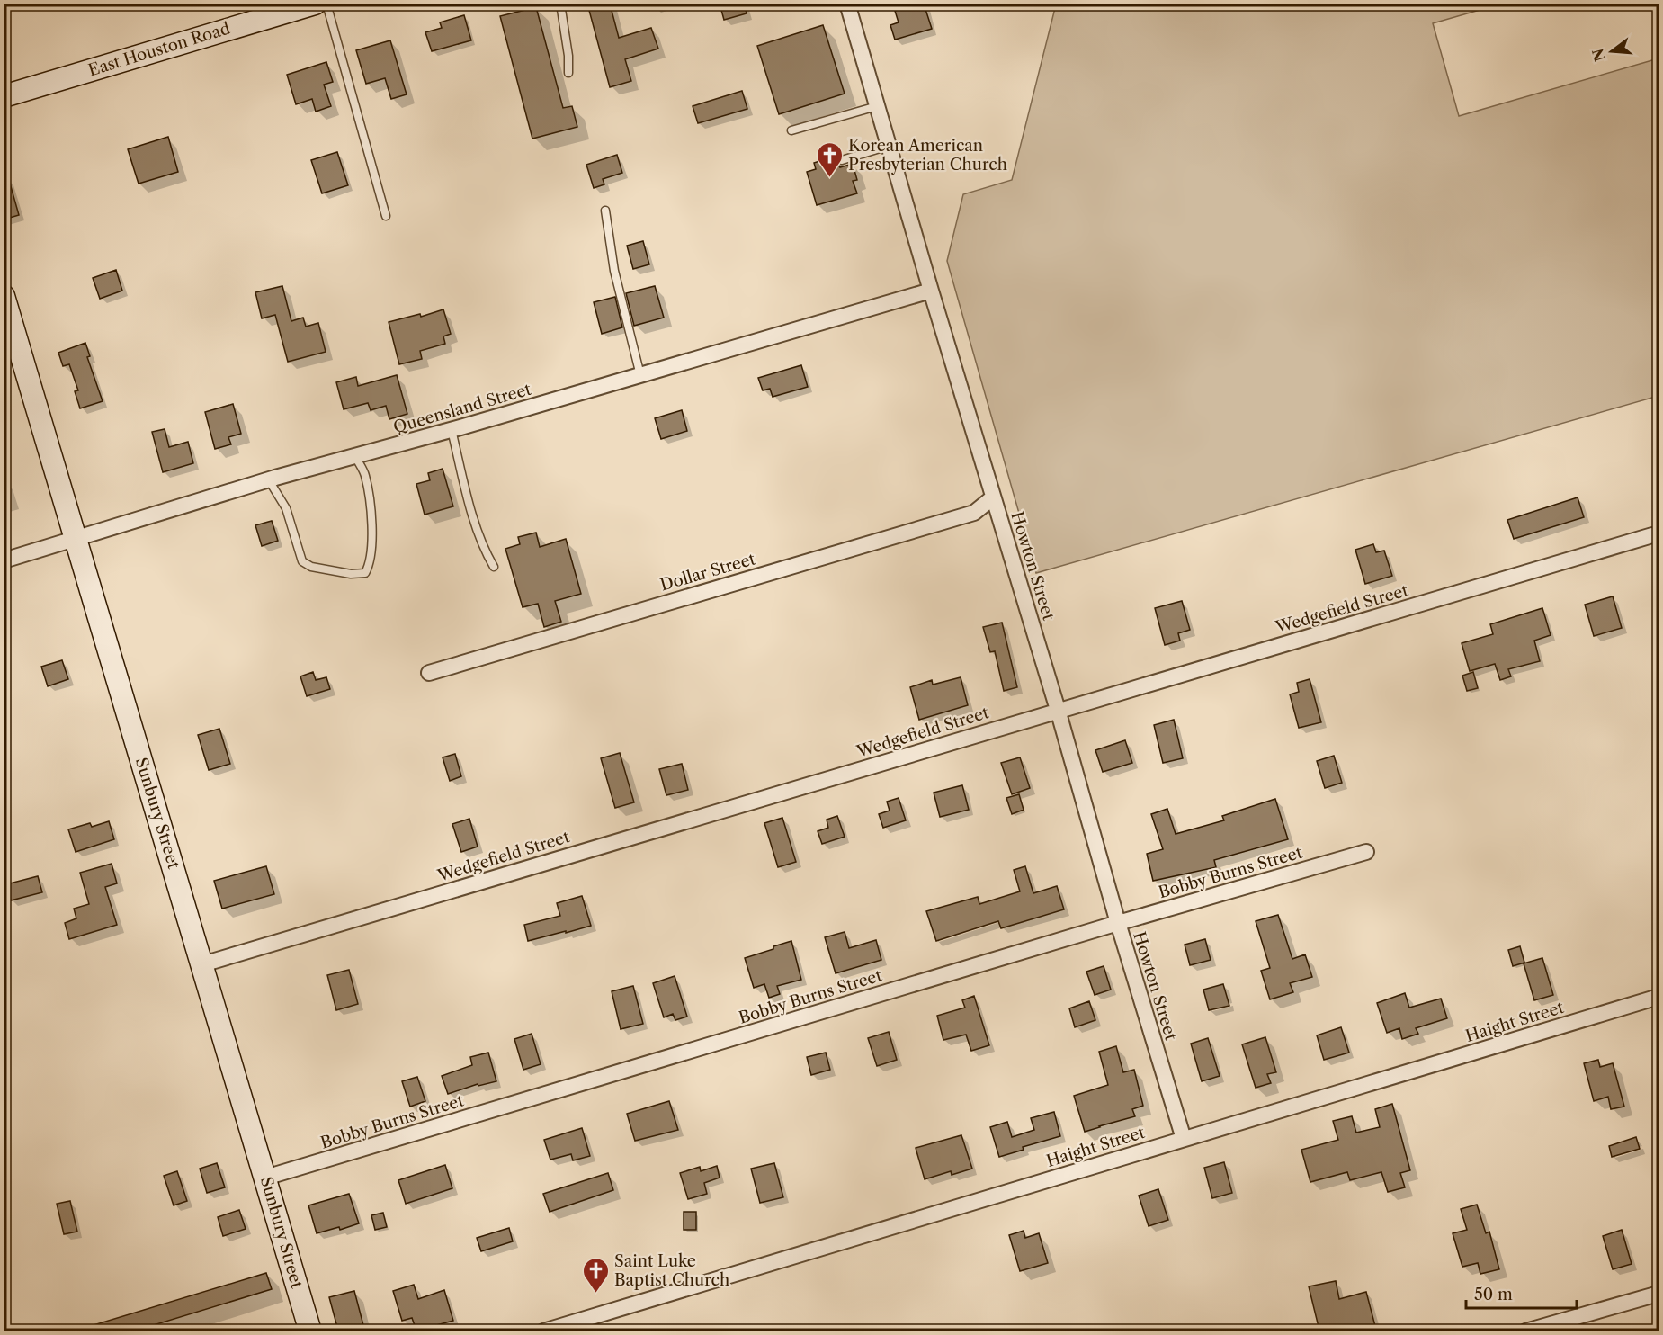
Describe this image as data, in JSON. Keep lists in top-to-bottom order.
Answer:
{
  "streets": {
    "street": [
      "East Houston Road",
      "Queensland Street",
      "Howton Street",
      "Dollar Street",
      "Wedgefield Street",
      "Sunbury Street",
      "Bobby Burns Street",
      "Haight Street"
    ]
  },
  "crossings": [
    ["Queensland Street", "Howton Street"],
    ["Queensland Street", "Sunbury Street"],
    ["Howton Street", "Dollar Street"],
    ["Howton Street", "Wedgefield Street"],
    ["Howton Street", "Bobby Burns Street"],
    ["Howton Street", "Haight Street"],
    ["Wedgefield Street", "Sunbury Street"],
    ["Sunbury Street", "Bobby Burns Street"]
  ],
  "places": {
    "church": ["Korean American Presbyterian Church", "Saint Luke Baptist Church"]
  },
  "scale_bar": "50 m",
  "north": "left"
}
